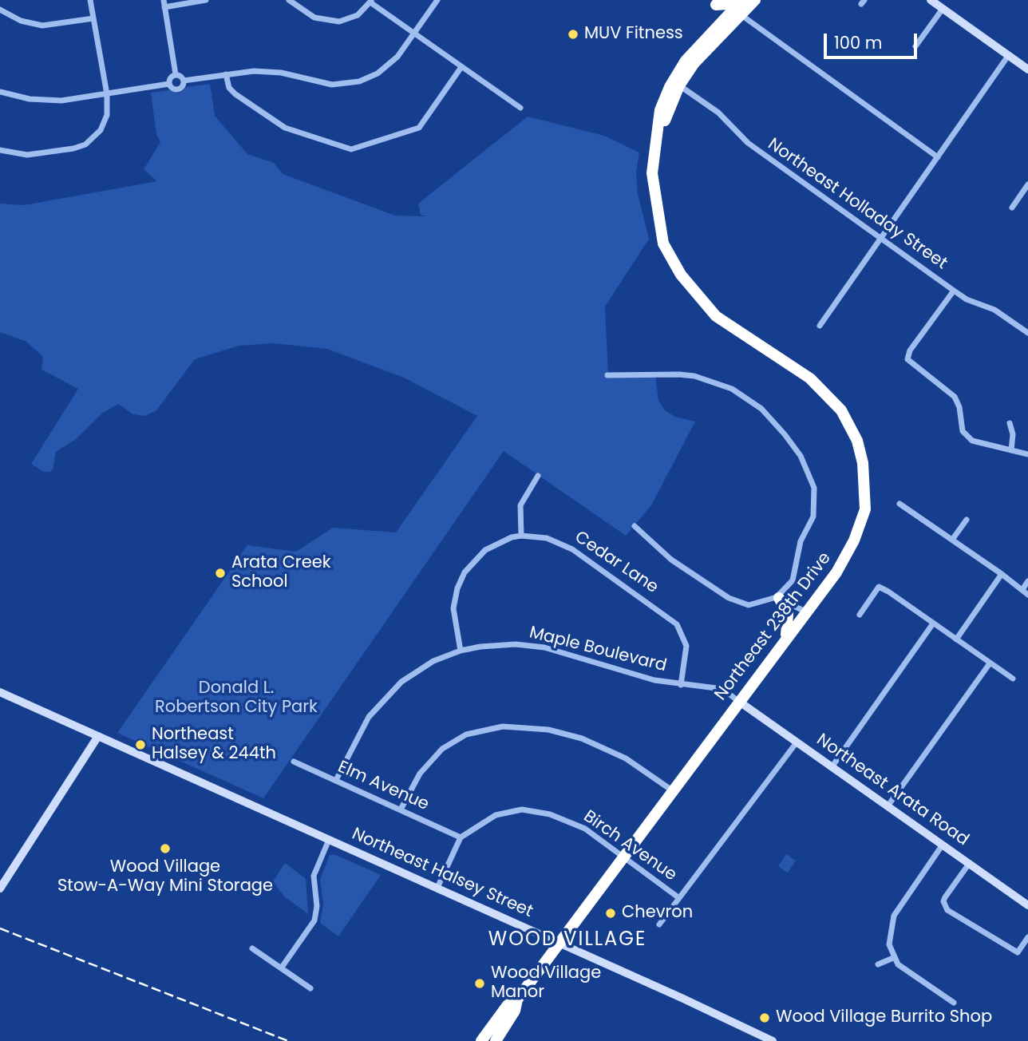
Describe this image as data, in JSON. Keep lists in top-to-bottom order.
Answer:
{
  "streets": {
    "highway": ["Northeast 238th Drive"],
    "street": [
      "Northeast Holladay Street",
      "Cedar Lane",
      "Maple Boulevard",
      "Elm Avenue",
      "Northeast Arata Road",
      "Birch Avenue",
      "Northeast Halsey Street"
    ]
  },
  "crossings": [
    ["Northeast Holladay Street", "Northeast 238th Drive"],
    ["Cedar Lane", "Maple Boulevard"],
    ["Northeast 238th Drive", "Maple Boulevard"],
    ["Northeast 238th Drive", "Northeast Arata Road"],
    ["Northeast 238th Drive", "Birch Avenue"],
    ["Northeast 238th Drive", "Northeast Halsey Street"],
    ["Maple Boulevard", "Elm Avenue"],
    ["Maple Boulevard", "Northeast Arata Road"],
    ["Elm Avenue", "Birch Avenue"]
  ],
  "districts": ["WOOD VILLAGE"],
  "parks": ["Donald L. Robertson City Park"],
  "places": [
    "MUV Fitness",
    "Arata Creek School",
    "Northeast Halsey & 244th",
    "Wood Village Stow-A-Way Mini Storage",
    "Chevron",
    "Wood Village Manor",
    "Wood Village Burrito Shop"
  ],
  "scale_bar": "100 m"
}
